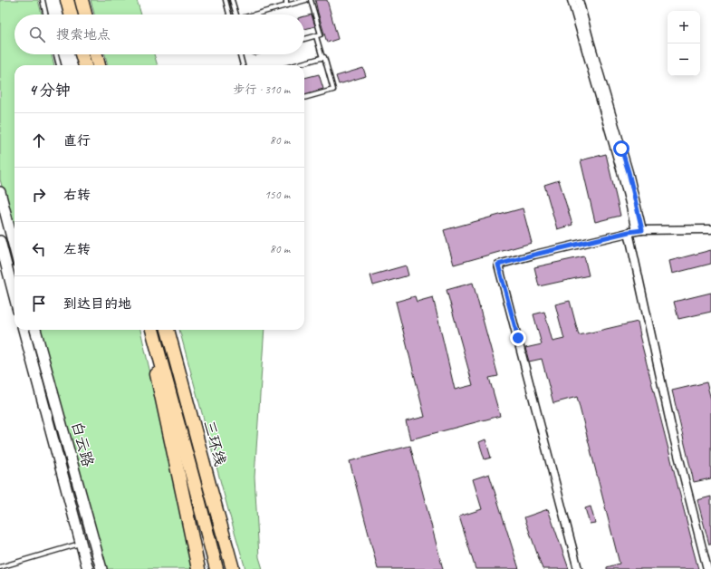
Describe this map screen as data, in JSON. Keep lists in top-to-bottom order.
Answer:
{
  "streets": {
    "highway": ["三环线"],
    "street": ["白云路"]
  },
  "page": {
    "map_buttons": ["+", "−"],
    "search": "搜索地点",
    "heading": ["4 分钟", "步行 · 310 m"],
    "list": [
      ["直行", "80 m"],
      ["右转", "150 m"],
      ["左转", "80 m"],
      "到达目的地"
    ]
  }
}
